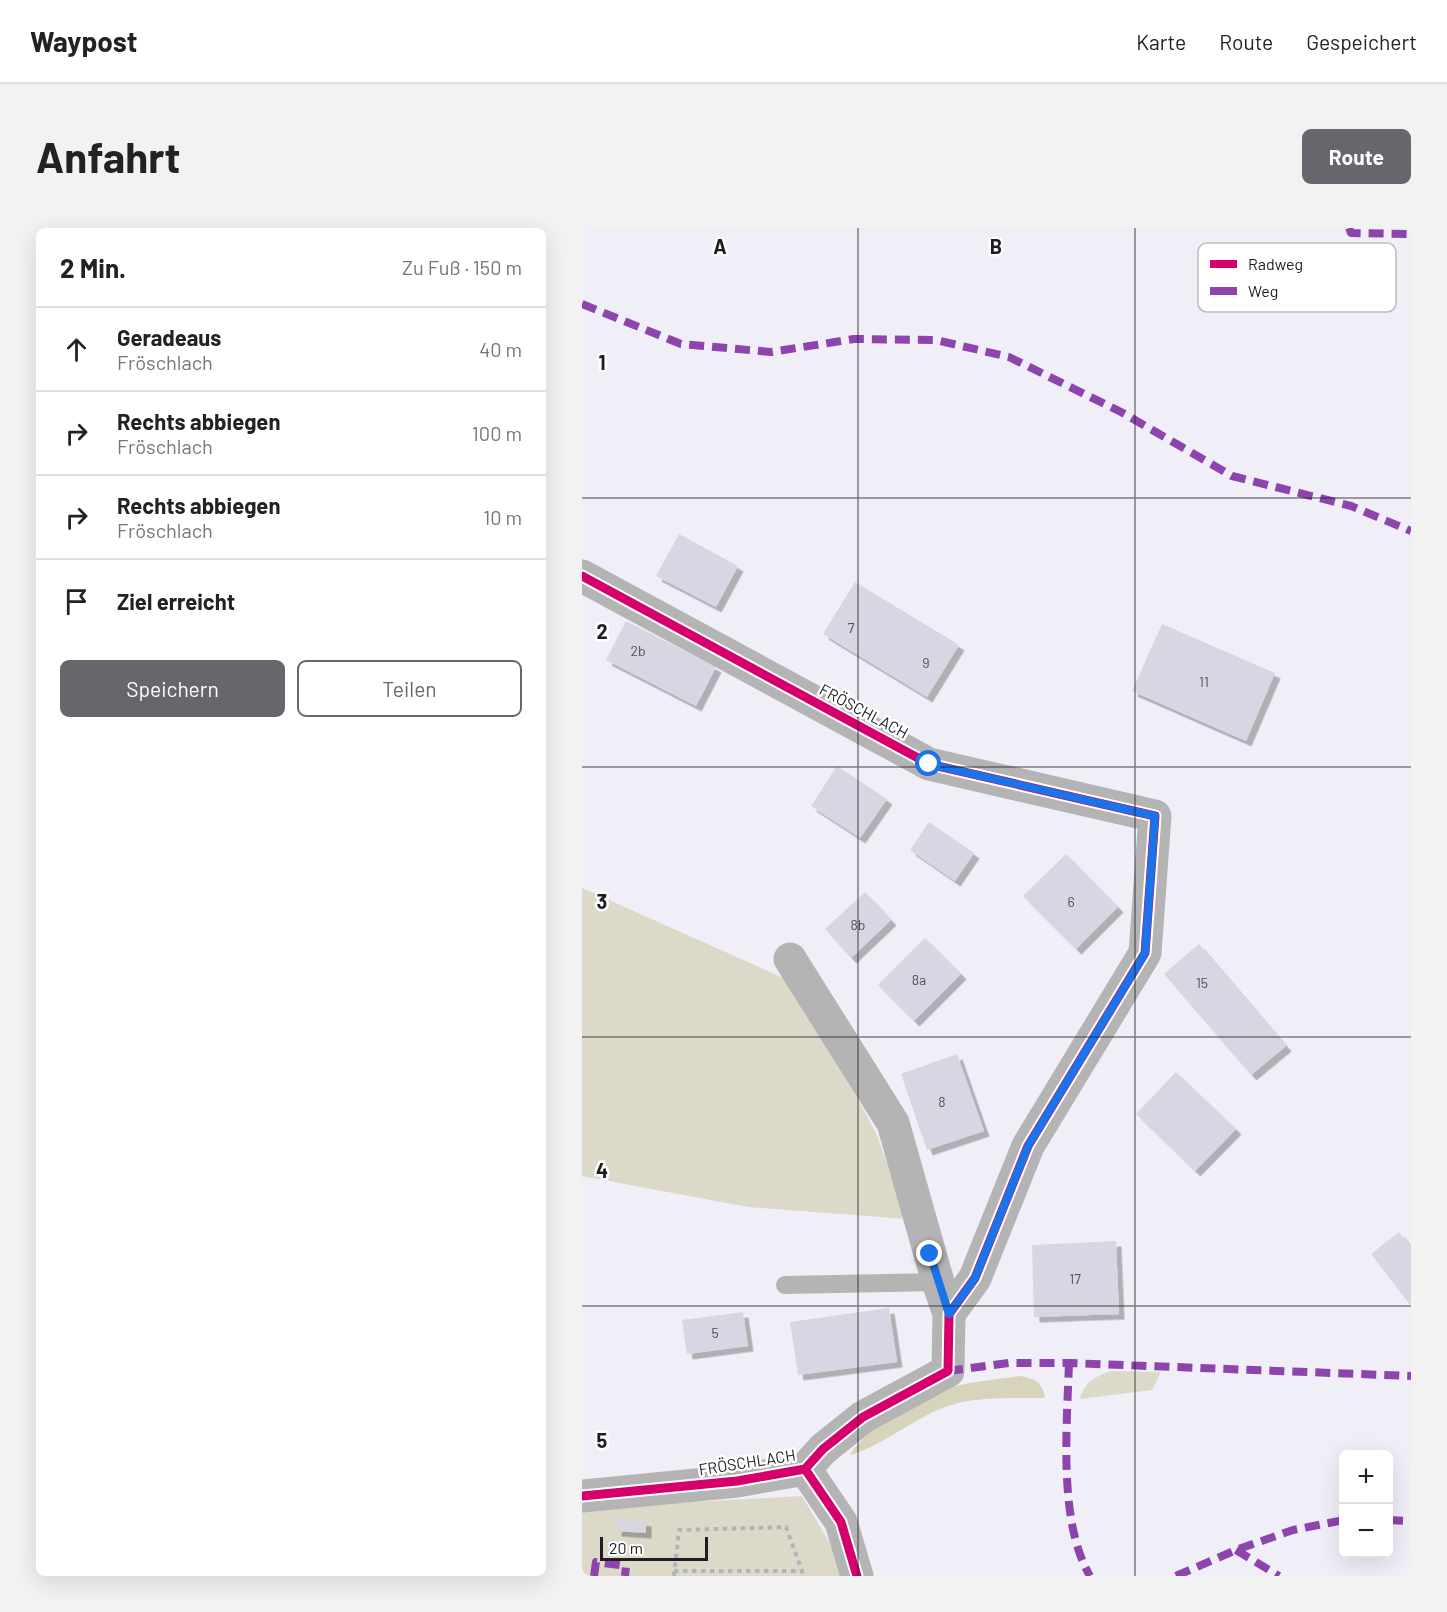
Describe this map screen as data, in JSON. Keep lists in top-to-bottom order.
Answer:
{
  "streets": {
    "street": ["FRÖSCHLACH"]
  },
  "house_numbers": [
    "7",
    "2b",
    "9",
    "11",
    "6",
    "8b",
    "8a",
    "15",
    "8",
    "17",
    "5"
  ],
  "legend": ["Radweg", "Weg"],
  "scale_bar": "20 m",
  "page": {
    "header": "Waypost",
    "nav": ["Karte", "Route", "Gespeichert"],
    "buttons": [
      "Route",
      ["Speichern", "Teilen"]
    ],
    "title": "Anfahrt",
    "heading": ["2 Min.", "Zu Fuß · 150 m"],
    "list": [
      ["Geradeaus", "Fröschlach", "40 m"],
      ["Rechts abbiegen", "Fröschlach", "100 m"],
      ["Rechts abbiegen", "Fröschlach", "10 m"],
      "Ziel erreicht"
    ],
    "map_buttons": ["+", "−"],
    "scale": "20 m"
  },
  "grid": {
    "columns": ["A", "B"],
    "rows": [
      "1",
      "2",
      "3",
      "4",
      "5"
    ]
  }
}
